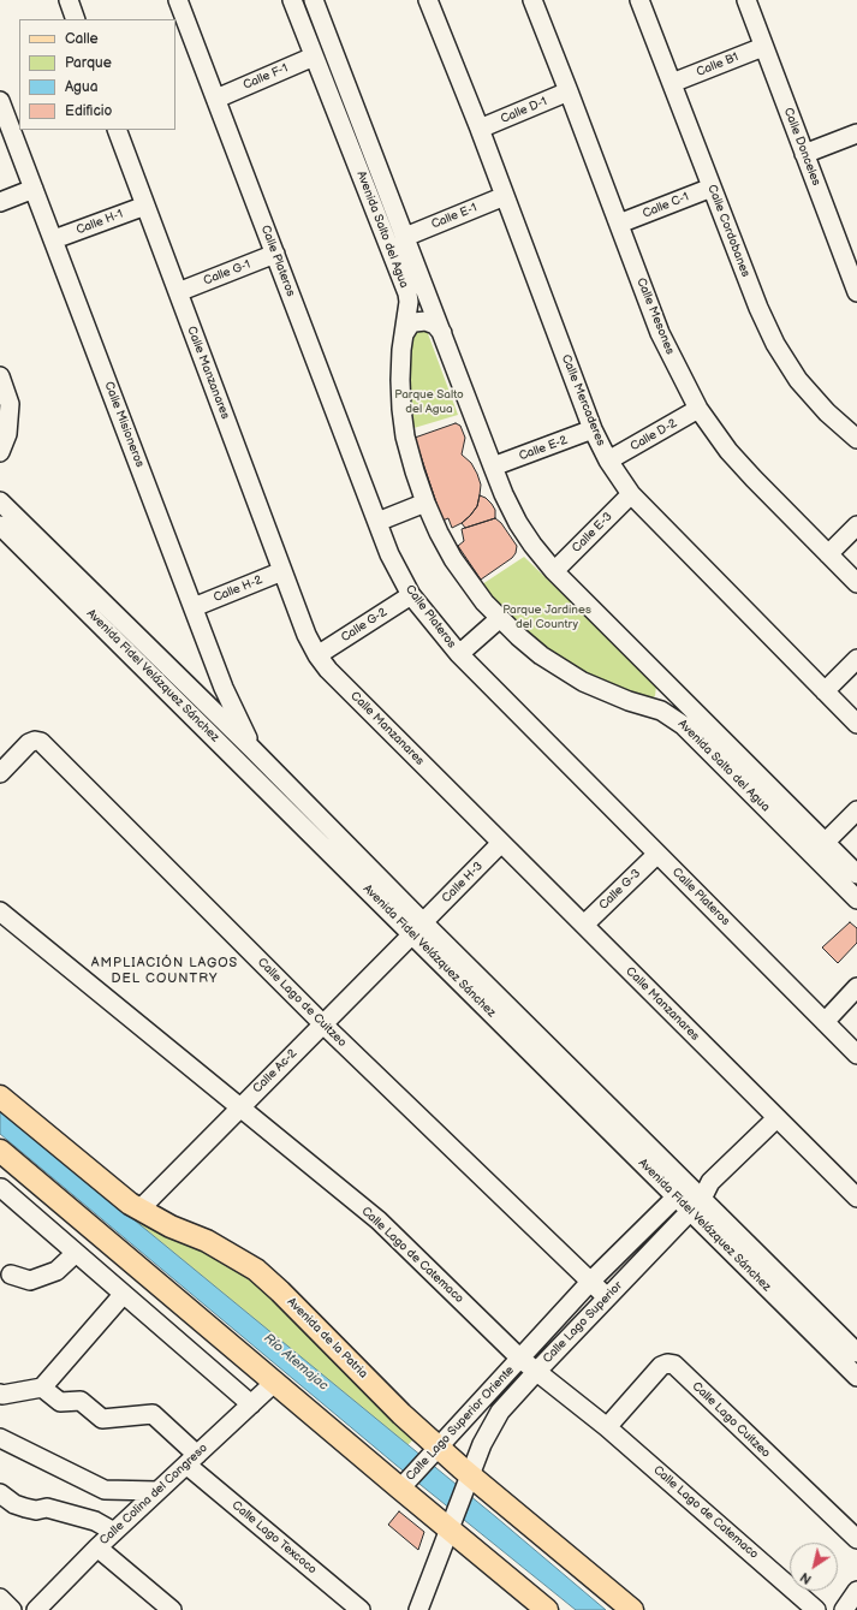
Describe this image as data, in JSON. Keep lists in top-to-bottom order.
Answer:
{
  "streets": {
    "main road": ["Avenida de la Patria"],
    "street": [
      "Calle B1",
      "Calle F-1",
      "Calle D-1",
      "Calle Donceles",
      "Calle C-1",
      "Calle E-1",
      "Calle H-1",
      "Avenida Salto del Agua",
      "Calle Cordobanes",
      "Calle Plateros",
      "Calle G-1",
      "Calle Mesones",
      "Calle Manzanares",
      "Calle Mercaderes",
      "Calle Misioneros",
      "Calle D-2",
      "Calle E-2",
      "Calle E-3",
      "Calle H-2",
      "Calle G-2",
      "Avenida Fidel Velázquez Sánchez",
      "Calle H-3",
      "Calle G-3",
      "Calle Lago de Cuitzeo",
      "Calle Ac-2",
      "Calle Lago de Catemaco",
      "Calle Lago Superior",
      "Calle Lago Cuitzeo",
      "Calle Lago Superior Oriente",
      "Calle Colina del Congreso",
      "Calle Lago Texcoco"
    ]
  },
  "crossings": [
    ["Calle B1", "Calle Donceles"],
    ["Calle B1", "Calle Cordobanes"],
    ["Calle F-1", "Avenida Salto del Agua"],
    ["Calle F-1", "Calle Plateros"],
    ["Calle D-1", "Calle Mesones"],
    ["Calle D-1", "Calle Mercaderes"],
    ["Calle C-1", "Calle Cordobanes"],
    ["Calle C-1", "Calle Mesones"],
    ["Calle E-1", "Avenida Salto del Agua"],
    ["Calle E-1", "Calle Mercaderes"],
    ["Calle H-1", "Calle Manzanares"],
    ["Calle H-1", "Calle Misioneros"],
    ["Avenida Salto del Agua", "Calle E-2"],
    ["Avenida Salto del Agua", "Calle E-3"],
    ["Calle Plateros", "Calle G-1"],
    ["Calle Plateros", "Calle G-2"],
    ["Calle Plateros", "Calle G-3"],
    ["Calle G-1", "Calle Manzanares"],
    ["Calle Mesones", "Calle D-2"],
    ["Calle Manzanares", "Calle H-2"],
    ["Calle Manzanares", "Calle G-2"],
    ["Calle Manzanares", "Calle H-3"],
    ["Calle Manzanares", "Calle G-3"],
    ["Calle Manzanares", "Calle Lago Superior"],
    ["Calle Mercaderes", "Calle D-2"],
    ["Calle Mercaderes", "Calle E-2"],
    ["Calle Mercaderes", "Calle E-3"],
    ["Calle Misioneros", "Calle H-2"],
    ["Calle Misioneros", "Avenida Fidel Velázquez Sánchez"],
    ["Avenida Fidel Velázquez Sánchez", "Calle H-3"],
    ["Avenida Fidel Velázquez Sánchez", "Calle Ac-2"],
    ["Avenida Fidel Velázquez Sánchez", "Calle Lago Superior"],
    ["Calle H-3", "Calle Ac-2"],
    ["Calle Lago de Cuitzeo", "Calle Ac-2"],
    ["Calle Lago de Cuitzeo", "Calle Lago Superior"],
    ["Calle Ac-2", "Calle Lago de Catemaco"],
    ["Calle Ac-2", "Avenida de la Patria"],
    ["Calle Lago de Catemaco", "Calle Lago Superior"],
    ["Calle Lago de Catemaco", "Calle Lago Cuitzeo"],
    ["Calle Lago de Catemaco", "Calle Lago Superior Oriente"],
    ["Calle Lago Superior", "Avenida de la Patria"],
    ["Calle Lago Superior", "Calle Lago Superior Oriente"],
    ["Avenida de la Patria", "Calle Lago Superior Oriente"],
    ["Calle Colina del Congreso", "Calle Lago Texcoco"]
  ],
  "districts": ["AMPLIACIÓN LAGOS DEL COUNTRY"],
  "water": ["Río Atemajac"],
  "parks": ["Parque Salto del Agua", "Parque Jardines del Country"],
  "legend": [
    "Calle",
    "Parque",
    "Agua",
    "Edificio"
  ],
  "north": "bottom left"
}
